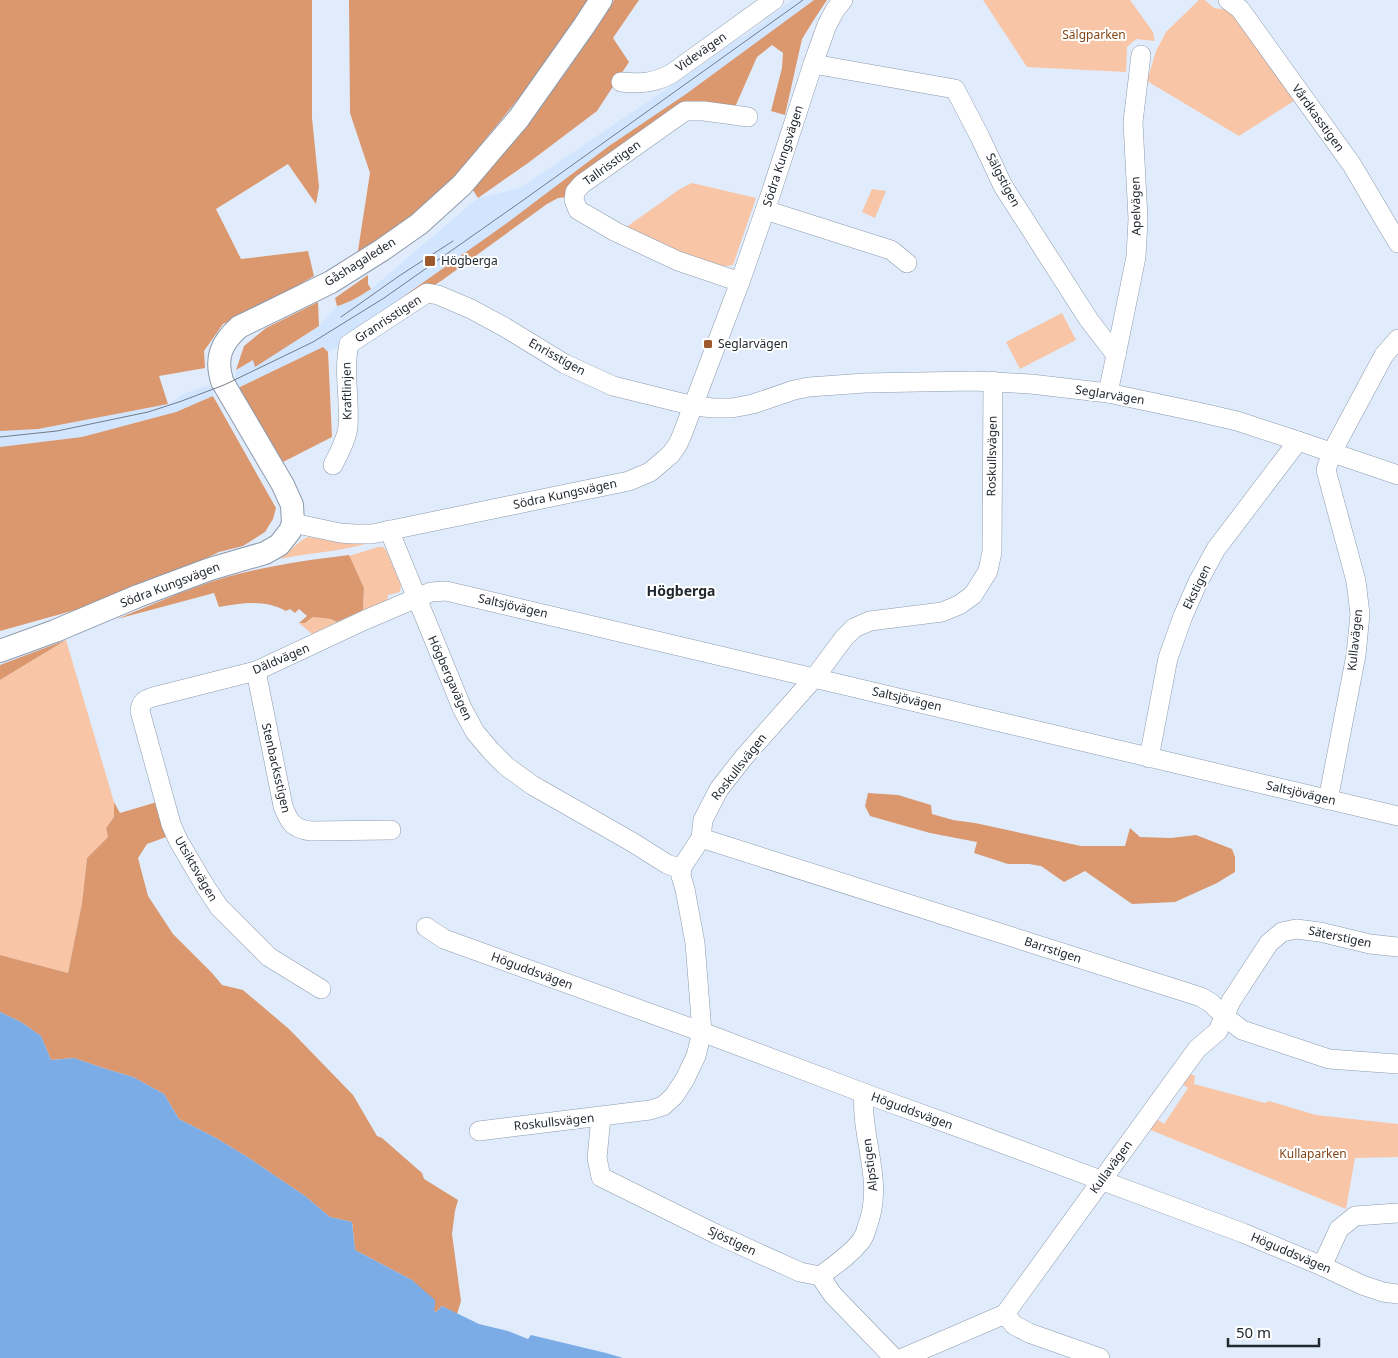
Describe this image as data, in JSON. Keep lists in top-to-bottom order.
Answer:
{
  "streets": {
    "main road": ["Södra Kungsvägen", "Gåshagaleden"],
    "street": [
      "Videvägen",
      "Vårdkasstigen",
      "Tallrisstigen",
      "Sälgstigen",
      "Apelvägen",
      "Granrisstigen",
      "Enrisstigen",
      "Kraftlinjen",
      "Seglarvägen",
      "Roskullsvägen",
      "Ekstigen",
      "Saltsjövägen",
      "Kullavägen",
      "Däldvägen",
      "Högbergavägen",
      "Stenbacksstigen",
      "Utsiktsvägen",
      "Säterstigen",
      "Barrstigen",
      "Höguddsvägen",
      "Alpstigen",
      "Sjöstigen"
    ]
  },
  "crossings": [
    ["Södra Kungsvägen", "Tallrisstigen"],
    ["Södra Kungsvägen", "Sälgstigen"],
    ["Södra Kungsvägen", "Gåshagaleden"],
    ["Södra Kungsvägen", "Enrisstigen"],
    ["Södra Kungsvägen", "Seglarvägen"],
    ["Södra Kungsvägen", "Högbergavägen"],
    ["Sälgstigen", "Apelvägen"],
    ["Granrisstigen", "Enrisstigen"],
    ["Granrisstigen", "Kraftlinjen"],
    ["Enrisstigen", "Seglarvägen"],
    ["Seglarvägen", "Roskullsvägen"],
    ["Seglarvägen", "Ekstigen"],
    ["Seglarvägen", "Kullavägen"],
    ["Roskullsvägen", "Saltsjövägen"],
    ["Roskullsvägen", "Högbergavägen"],
    ["Roskullsvägen", "Barrstigen"],
    ["Roskullsvägen", "Höguddsvägen"],
    ["Roskullsvägen", "Sjöstigen"],
    ["Ekstigen", "Saltsjövägen"],
    ["Saltsjövägen", "Kullavägen"],
    ["Saltsjövägen", "Däldvägen"],
    ["Saltsjövägen", "Högbergavägen"],
    ["Kullavägen", "Säterstigen"],
    ["Kullavägen", "Barrstigen"],
    ["Kullavägen", "Höguddsvägen"],
    ["Däldvägen", "Högbergavägen"],
    ["Däldvägen", "Stenbacksstigen"],
    ["Däldvägen", "Utsiktsvägen"],
    ["Höguddsvägen", "Alpstigen"],
    ["Alpstigen", "Sjöstigen"]
  ],
  "districts": ["Högberga"],
  "parks": ["Sälgparken", "Kullaparken"],
  "places": {
    "transit": ["Högberga", "Seglarvägen"]
  },
  "scale_bar": "50 m"
}
